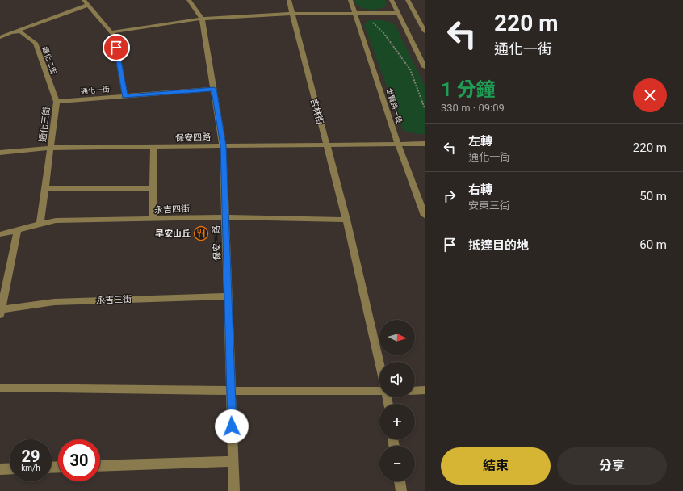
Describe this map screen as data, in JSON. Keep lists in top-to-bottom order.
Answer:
{
  "streets": {
    "street": [
      "通化二街",
      "通化一街",
      "世賢路一段",
      "吉林街",
      "通化三街",
      "保安四路",
      "永吉四街",
      "保安一路",
      "永吉三街"
    ]
  },
  "crossings": [
    ["通化二街", "通化一街"],
    ["通化二街", "通化三街"],
    ["通化一街", "通化三街"],
    ["通化一街", "保安一路"],
    ["世賢路一段", "保安四路"],
    ["吉林街", "保安四路"],
    ["吉林街", "永吉四街"],
    ["通化三街", "保安四路"],
    ["通化三街", "永吉四街"],
    ["保安四路", "保安一路"],
    ["永吉四街", "保安一路"],
    ["保安一路", "永吉三街"]
  ],
  "places": {
    "restaurant": ["早安山丘"]
  },
  "north": "right",
  "page": {
    "turn": ["220 m", "通化一街"],
    "heading": ["1 分鐘", "330 m · 09:09"],
    "list": [
      {
        "name": "左轉",
        "note": "通化一街",
        "value": "220 m"
      },
      {
        "name": "右轉",
        "note": "安東三街",
        "value": "50 m"
      },
      {
        "name": "抵達目的地",
        "value": "60 m"
      }
    ],
    "map_buttons": ["+", "−"],
    "speed": "29 km/h",
    "limit": "30",
    "buttons": ["結束", "分享"]
  }
}
